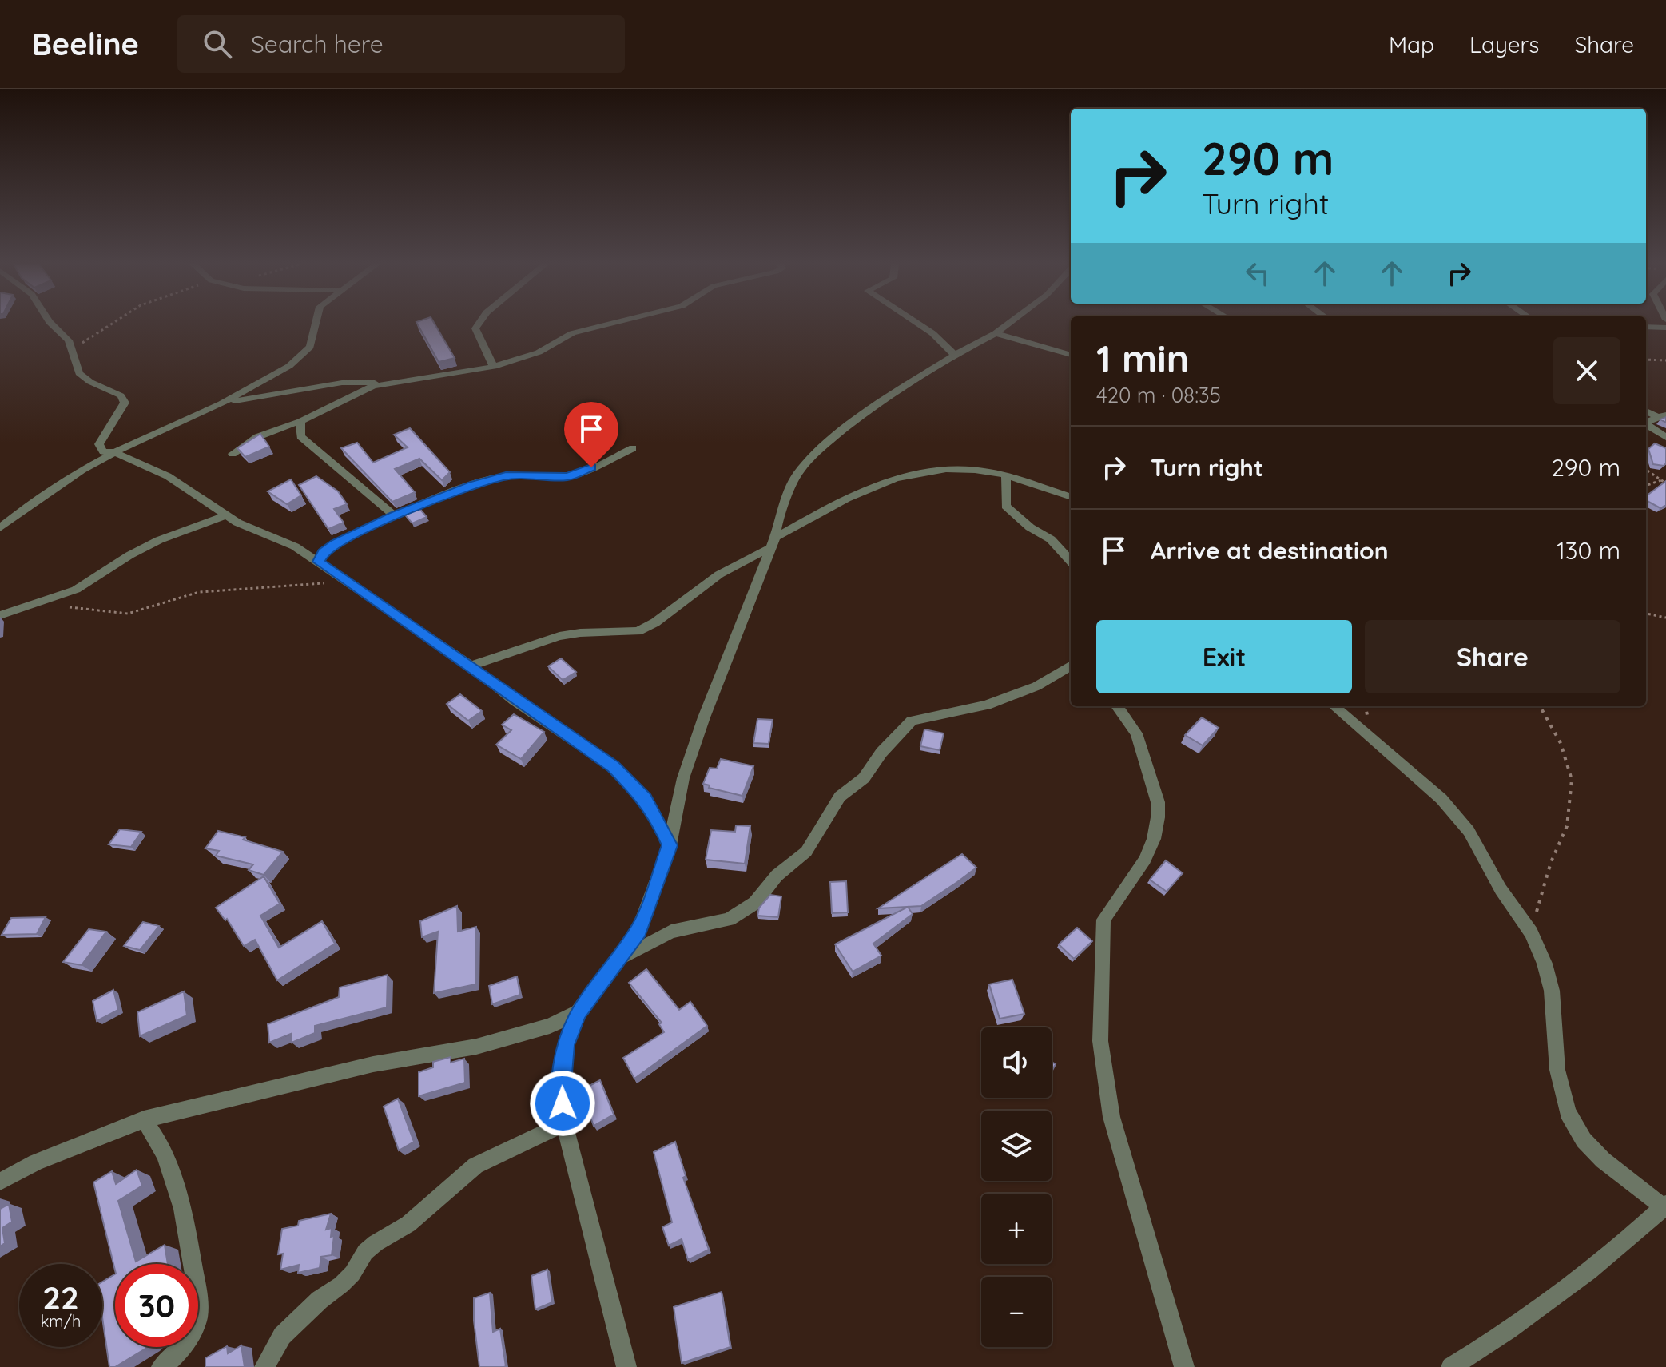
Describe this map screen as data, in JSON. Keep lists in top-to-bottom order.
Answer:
{
  "page": {
    "header": "Beeline",
    "search": "Search here",
    "nav": ["Map", "Layers", "Share"],
    "turn": ["290 m", "Turn right"],
    "heading": ["1 min", "420 m · 08:35"],
    "list": [
      {
        "name": "Turn right",
        "value": "290 m"
      },
      {
        "name": "Arrive at destination",
        "value": "130 m"
      }
    ],
    "buttons": ["Exit", "Share"],
    "map_buttons": ["+", "−"],
    "speed": "22 km/h",
    "limit": "30"
  }
}
